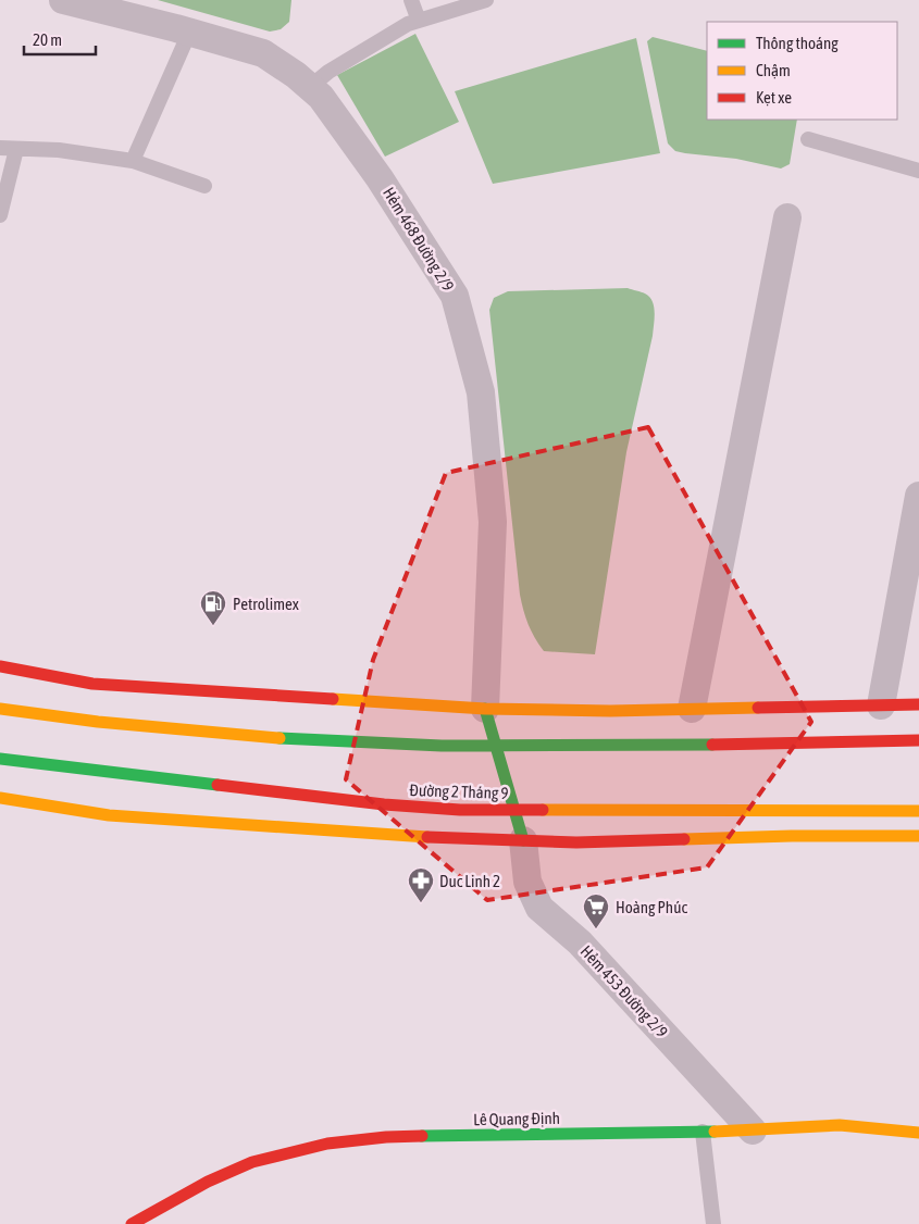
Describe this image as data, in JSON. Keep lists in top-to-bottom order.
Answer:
{
  "streets": {
    "main road": ["Đường 2 Tháng 9", "Lê Quang Định"],
    "street": ["Hẻm 468 Đường 2/9", "Hẻm 453 Đường 2/9"]
  },
  "crossings": [
    ["Hẻm 453 Đường 2/9", "Lê Quang Định"]
  ],
  "places": {
    "fuel station": ["Petrolimex"],
    "pharmacy": ["Duc Linh 2"],
    "supermarket": ["Hoàng Phúc"]
  },
  "legend": ["Thông thoáng", "Chậm", "Kẹt xe"],
  "scale_bar": "20 m"
}
